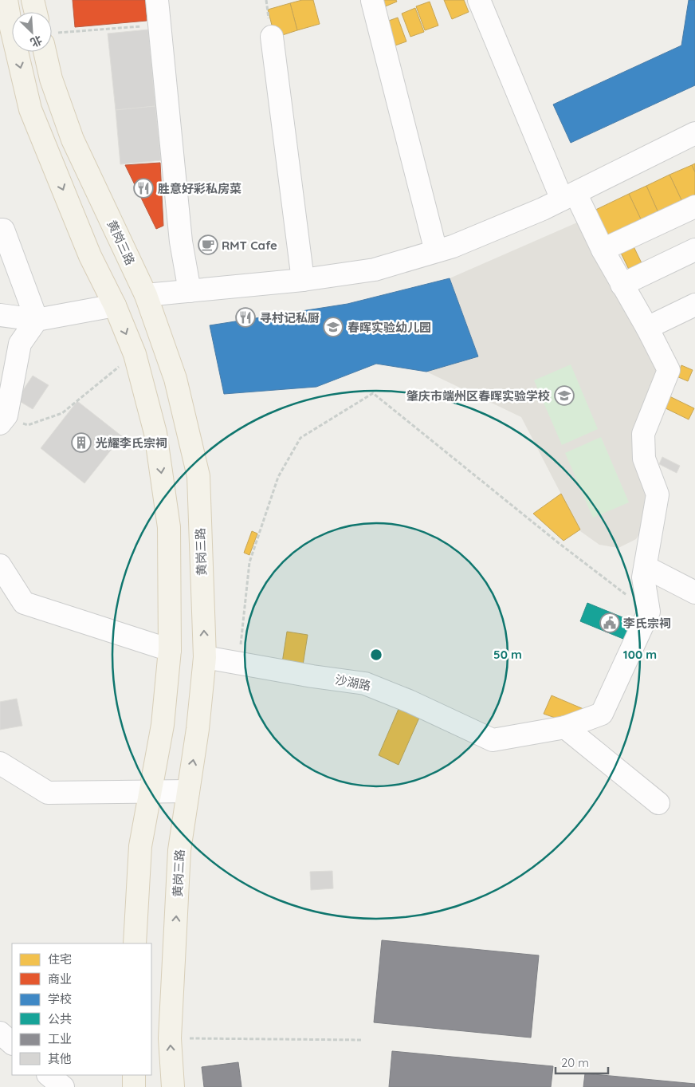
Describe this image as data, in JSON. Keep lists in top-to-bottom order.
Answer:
{
  "streets": {
    "main road": ["黄岗三路"],
    "street": ["沙湖路"]
  },
  "crossings": [
    ["黄岗三路", "沙湖路"]
  ],
  "places": {
    "restaurant": ["胜意好彩私房菜", "寻村记私厨"],
    "cafe": ["RMT Cafe"],
    "school or university": ["春晖实验幼儿园", "肇庆市端州区春晖实验学校"],
    "building": ["光耀李氏宗祠"],
    "public building": ["李氏宗祠"]
  },
  "legend": [
    "住宅",
    "商业",
    "学校",
    "公共",
    "工业",
    "其他"
  ],
  "scale_bar": "20 m",
  "north": "bottom right",
  "rings": ["50 m", "100 m"]
}
